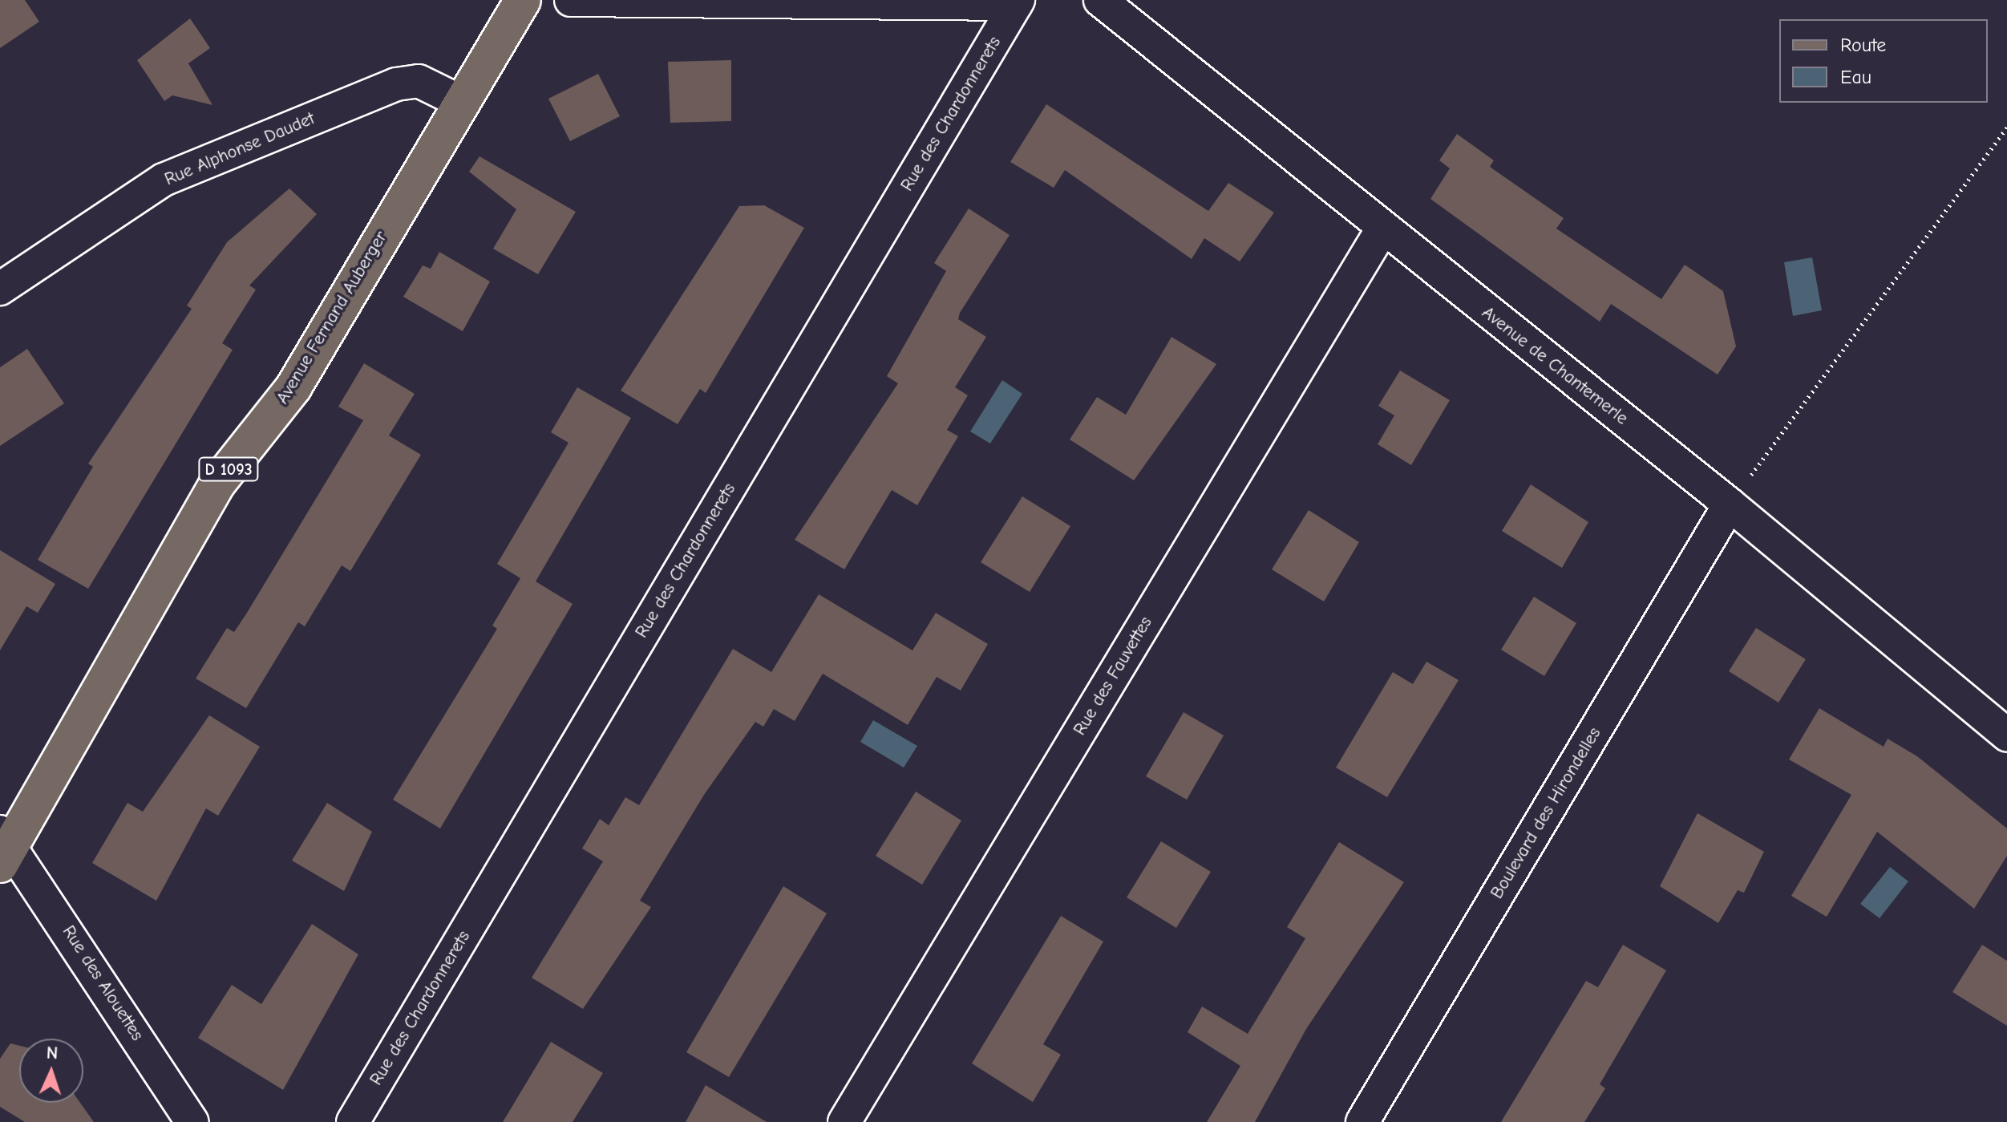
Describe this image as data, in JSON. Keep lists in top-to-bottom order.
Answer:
{
  "streets": {
    "main road": ["Avenue Fernand Auberger", "D 1093"],
    "street": [
      "Rue des Chardonnerets",
      "Rue Alphonse Daudet",
      "Avenue de Chantemerle",
      "Rue des Fauvettes",
      "Boulevard des Hirondelles",
      "Rue des Alouettes"
    ]
  },
  "crossings": [
    ["Rue Alphonse Daudet", "Avenue Fernand Auberger"],
    ["Avenue Fernand Auberger", "Rue des Alouettes"],
    ["Avenue de Chantemerle", "Rue des Fauvettes"],
    ["Avenue de Chantemerle", "Boulevard des Hirondelles"]
  ],
  "legend": ["Route", "Eau"],
  "north": "top"
}
